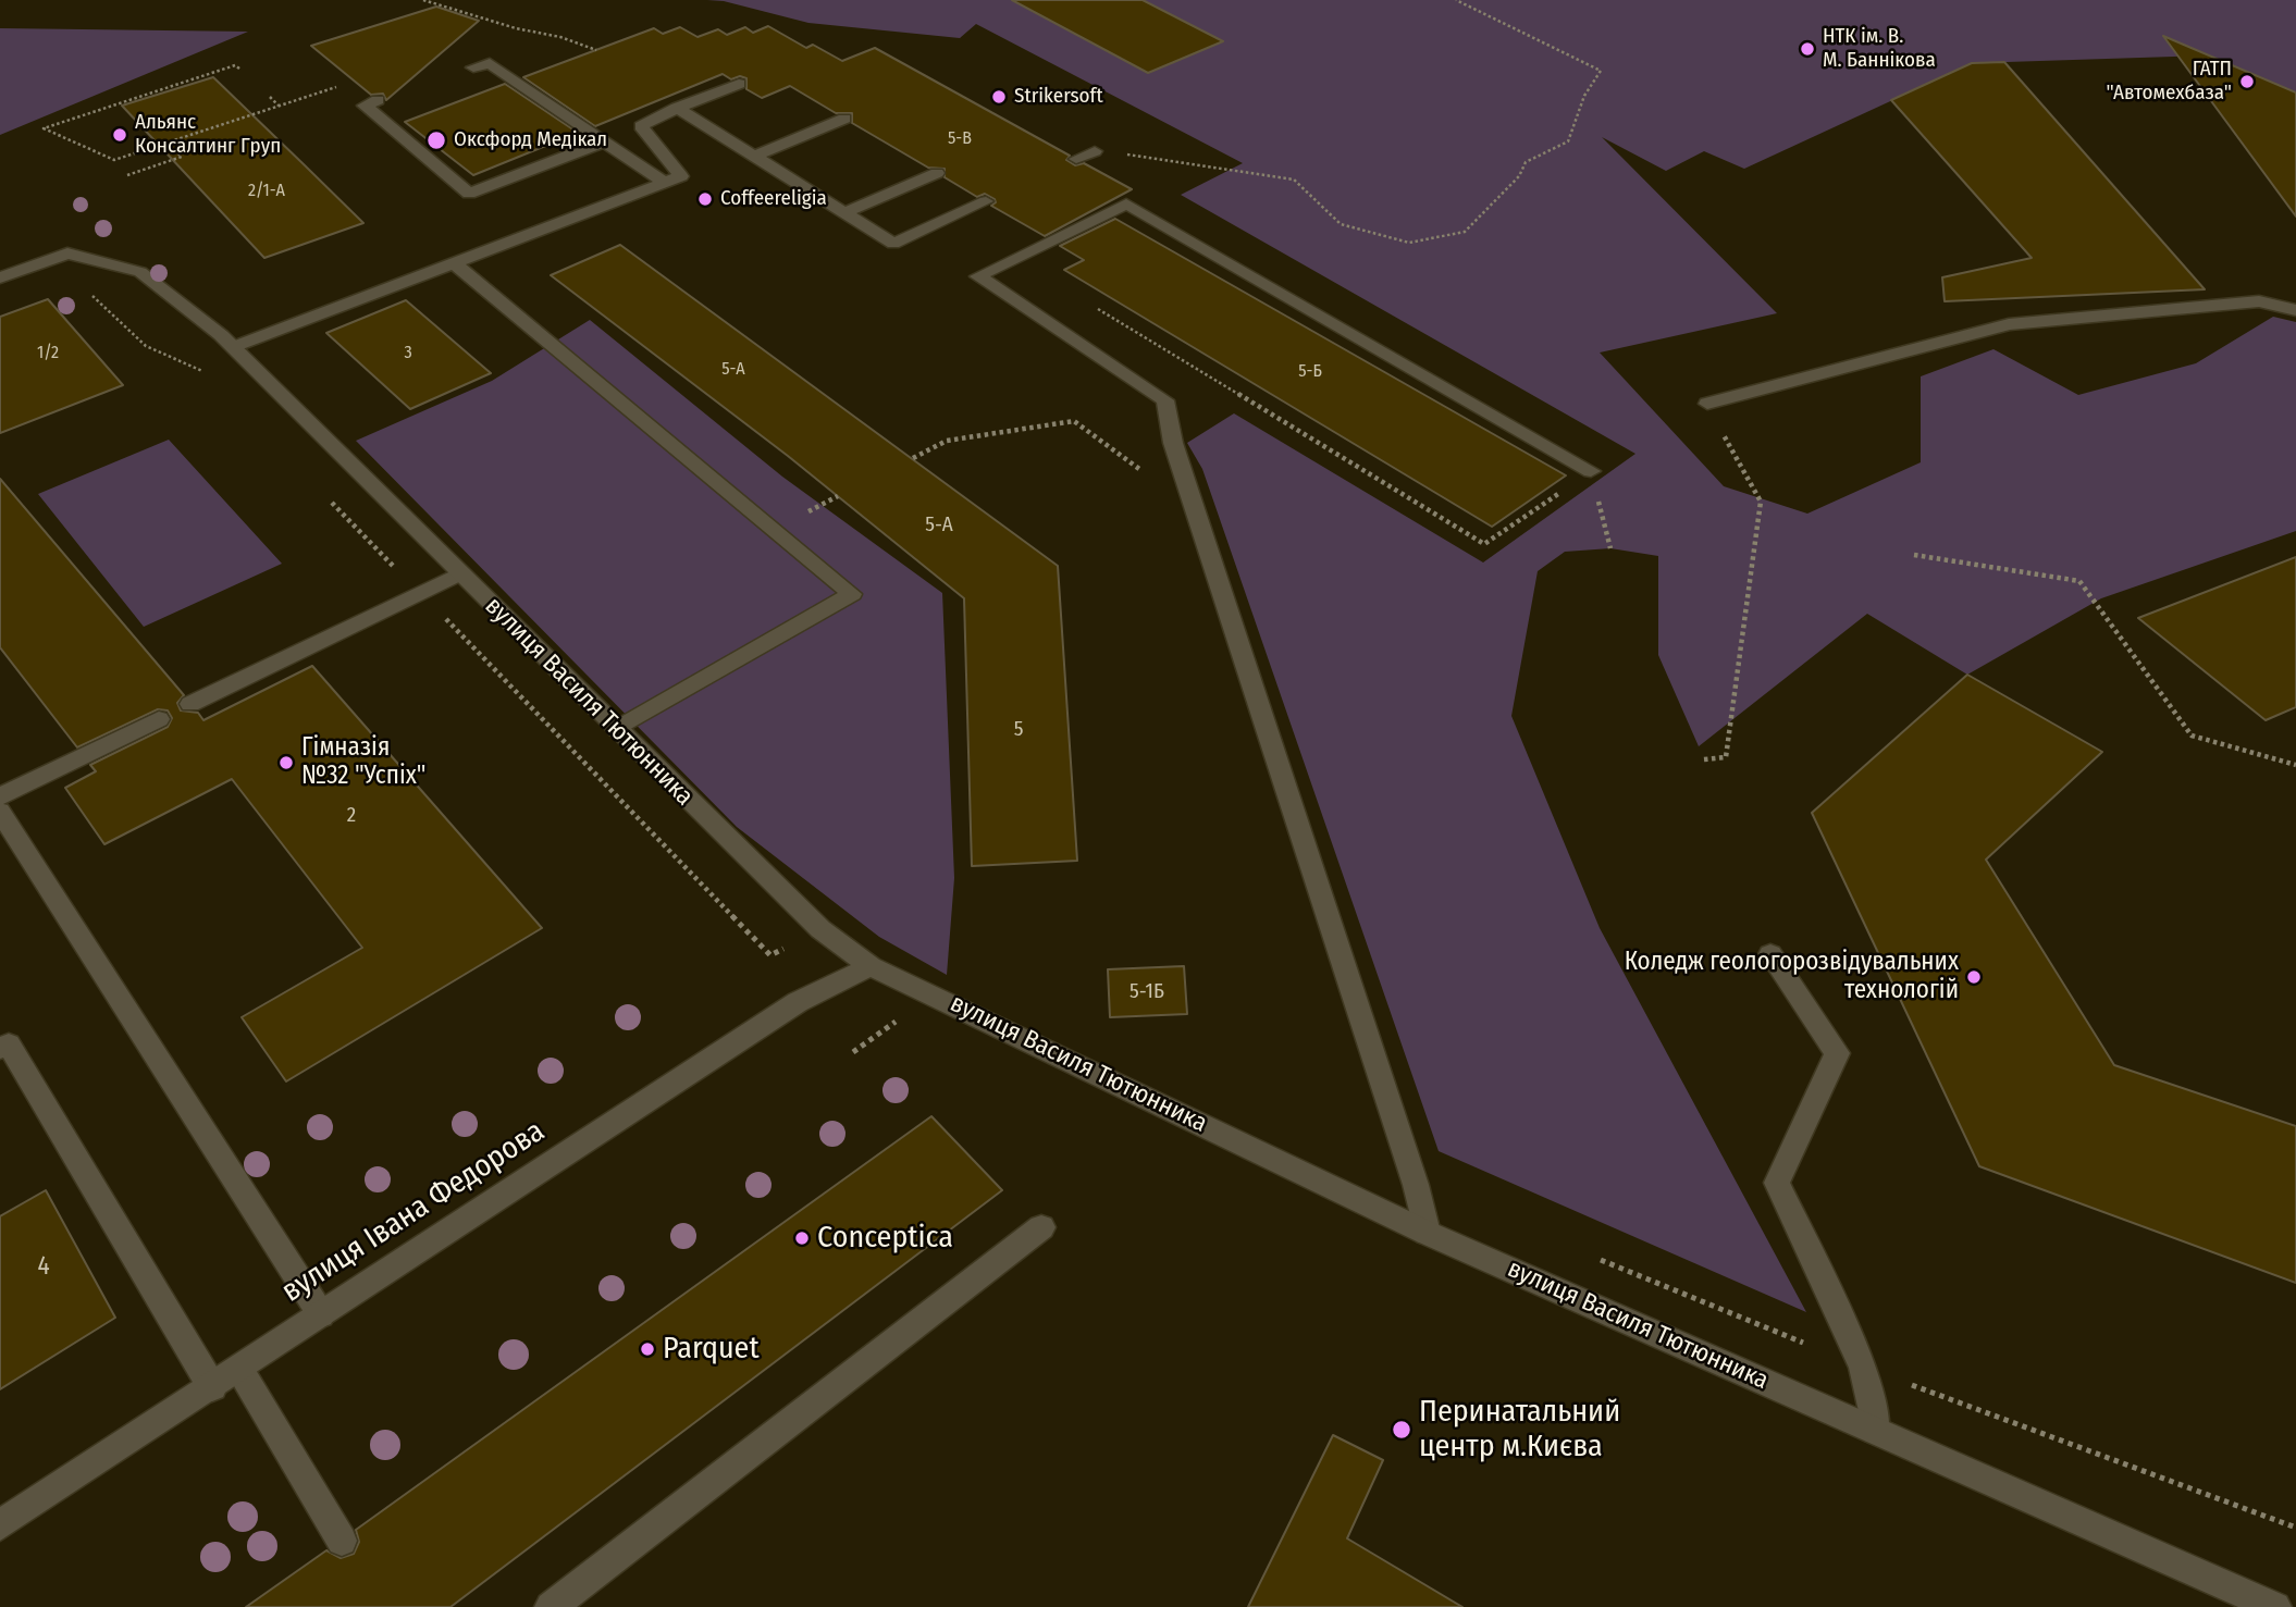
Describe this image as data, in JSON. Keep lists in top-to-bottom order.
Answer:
{
  "streets": {
    "street": ["вулиця Василя Тютюнника", "вулиця Івана Федорова"]
  },
  "crossings": [
    ["вулиця Василя Тютюнника", "вулиця Івана Федорова"]
  ],
  "places": [
    "НТК ім. В. М. Баннікова",
    "ГАТП \"Автомехбаза\"",
    "Strikersoft",
    "Альянс Консалтинг Груп",
    "Оксфорд Медікал",
    "Coffeereligia",
    "Гімназія №32 \"Успіх\"",
    "Коледж геологорозвідувальних технологій",
    "Conceptica",
    "Parquet",
    "Перинатальний центр м.Києва"
  ],
  "house_numbers": [
    "5-В",
    "2/1-А",
    "1/2",
    "3",
    "5-А",
    "5-Б",
    "5-А",
    "5",
    "2",
    "5-1Б",
    "4"
  ]
}
